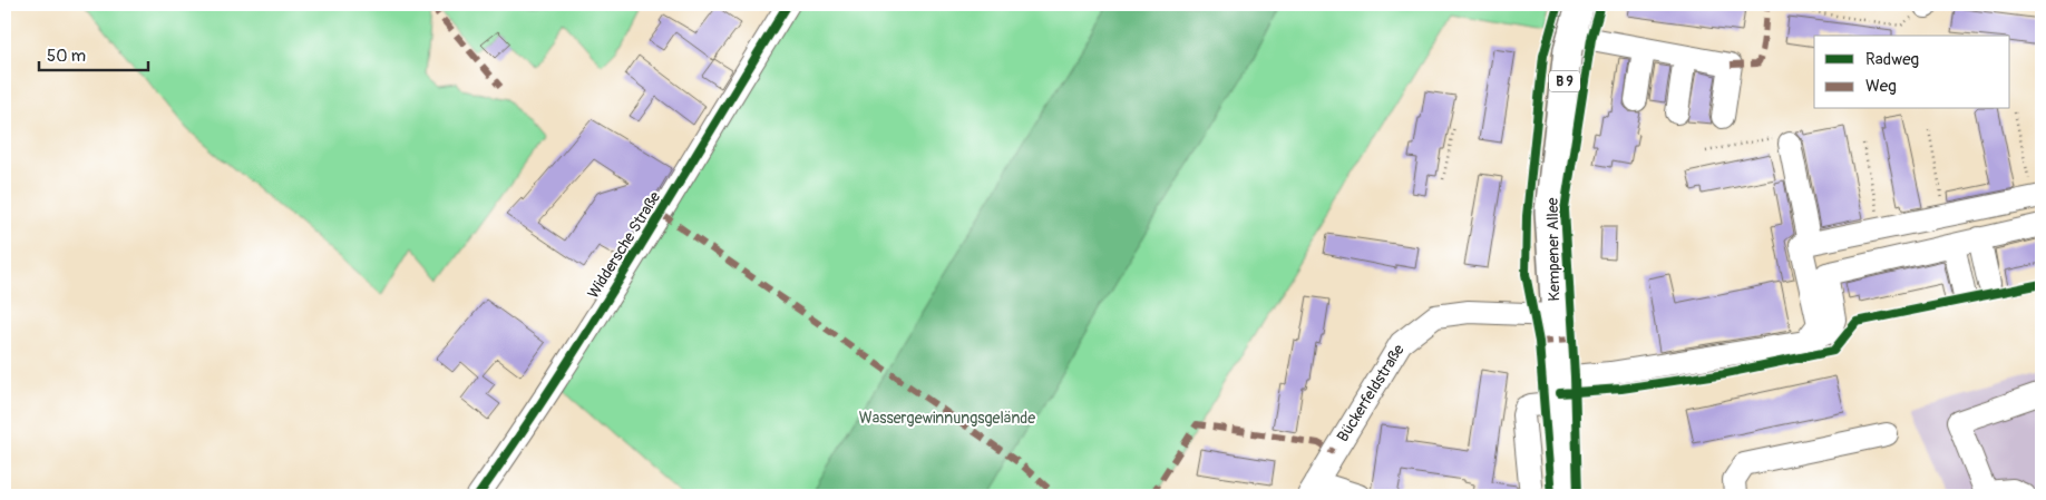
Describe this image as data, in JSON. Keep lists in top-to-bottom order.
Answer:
{
  "streets": {
    "main road": ["B 9", "Kempener Allee"],
    "street": ["Widdersche Straße", "Bückerfeldstraße"]
  },
  "crossings": [
    ["Kempener Allee", "Bückerfeldstraße"]
  ],
  "parks": ["Wassergewinnungsgelände"],
  "legend": ["Radweg", "Weg"],
  "scale_bar": "50 m"
}
